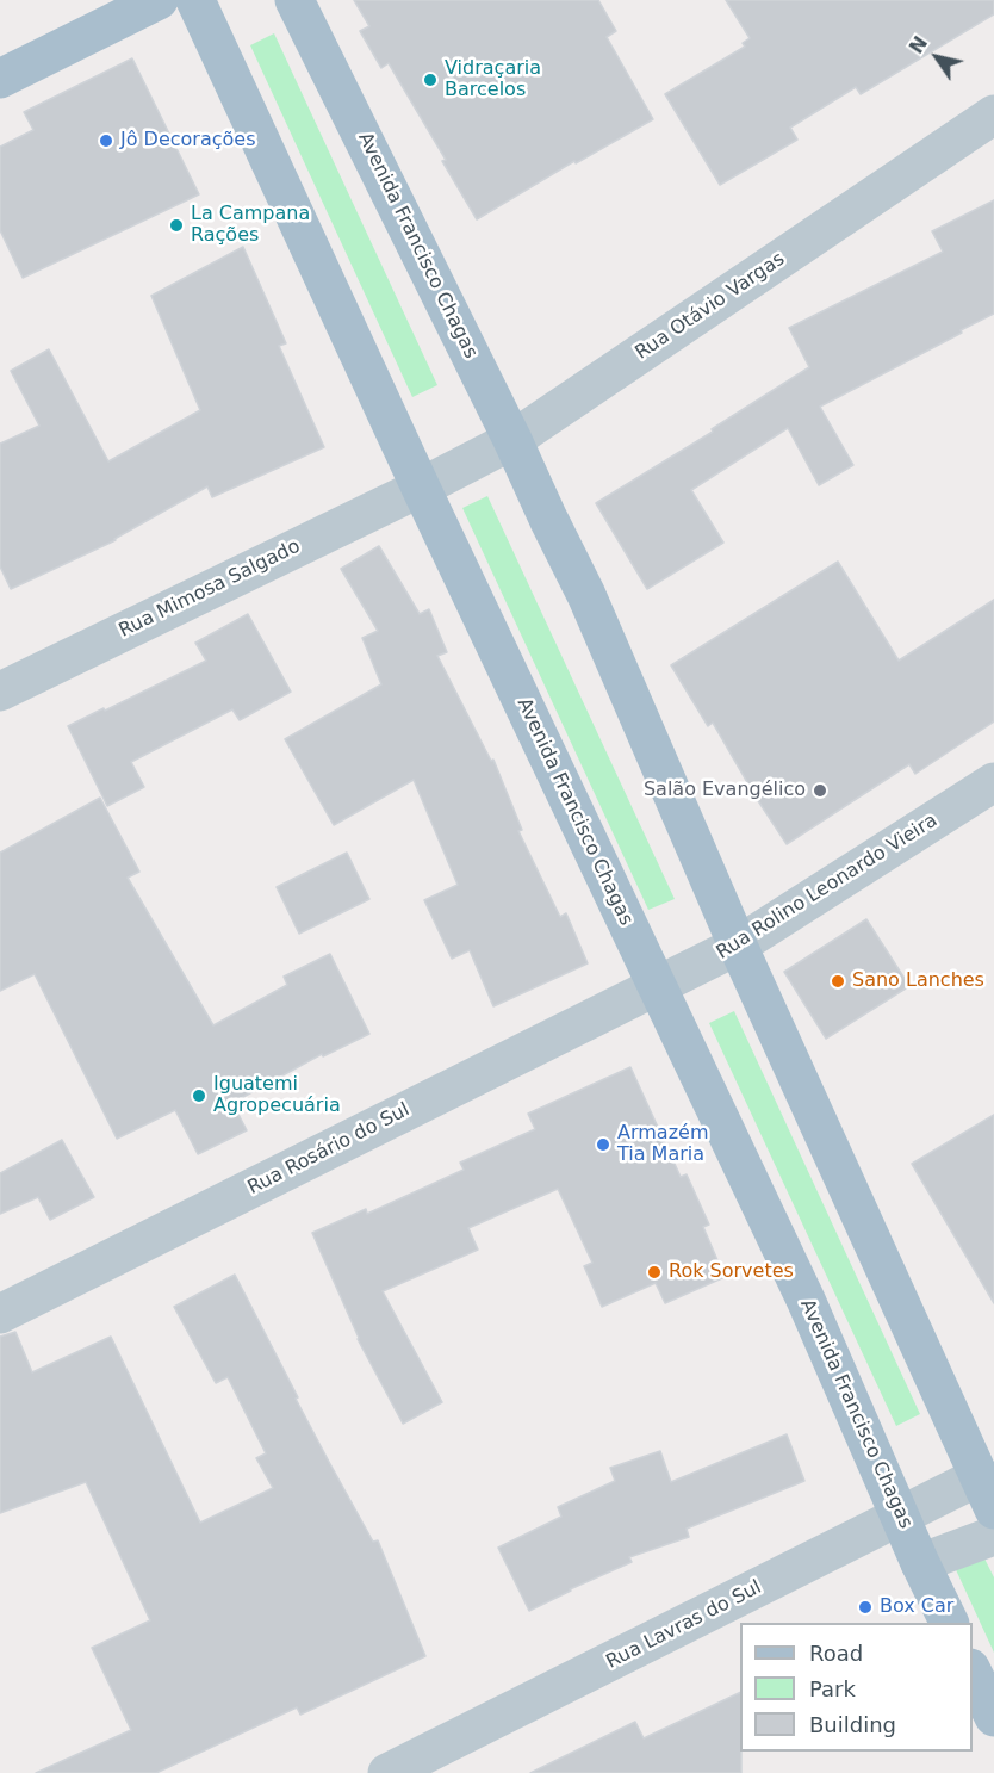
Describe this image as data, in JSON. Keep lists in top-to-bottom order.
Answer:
{
  "streets": {
    "main road": ["Avenida Francisco Chagas"],
    "street": [
      "Rua Otávio Vargas",
      "Rua Mimosa Salgado",
      "Rua Rolino Leonardo Vieira",
      "Rua Rosário do Sul",
      "Rua Lavras do Sul"
    ]
  },
  "crossings": [
    ["Avenida Francisco Chagas", "Rua Otávio Vargas"],
    ["Avenida Francisco Chagas", "Rua Mimosa Salgado"],
    ["Avenida Francisco Chagas", "Rua Rolino Leonardo Vieira"],
    ["Avenida Francisco Chagas", "Rua Rosário do Sul"],
    ["Avenida Francisco Chagas", "Rua Lavras do Sul"],
    ["Rua Otávio Vargas", "Rua Mimosa Salgado"],
    ["Rua Rolino Leonardo Vieira", "Rua Rosário do Sul"]
  ],
  "places": [
    "Vidraçaria Barcelos",
    "Jô Decorações",
    "La Campana Rações",
    "Salão Evangélico",
    "Sano Lanches",
    "Iguatemi Agropecuária",
    "Armazém Tia Maria",
    "Rok Sorvetes",
    "Box Car"
  ],
  "legend": ["Road", "Park", "Building"],
  "north": "top left"
}
